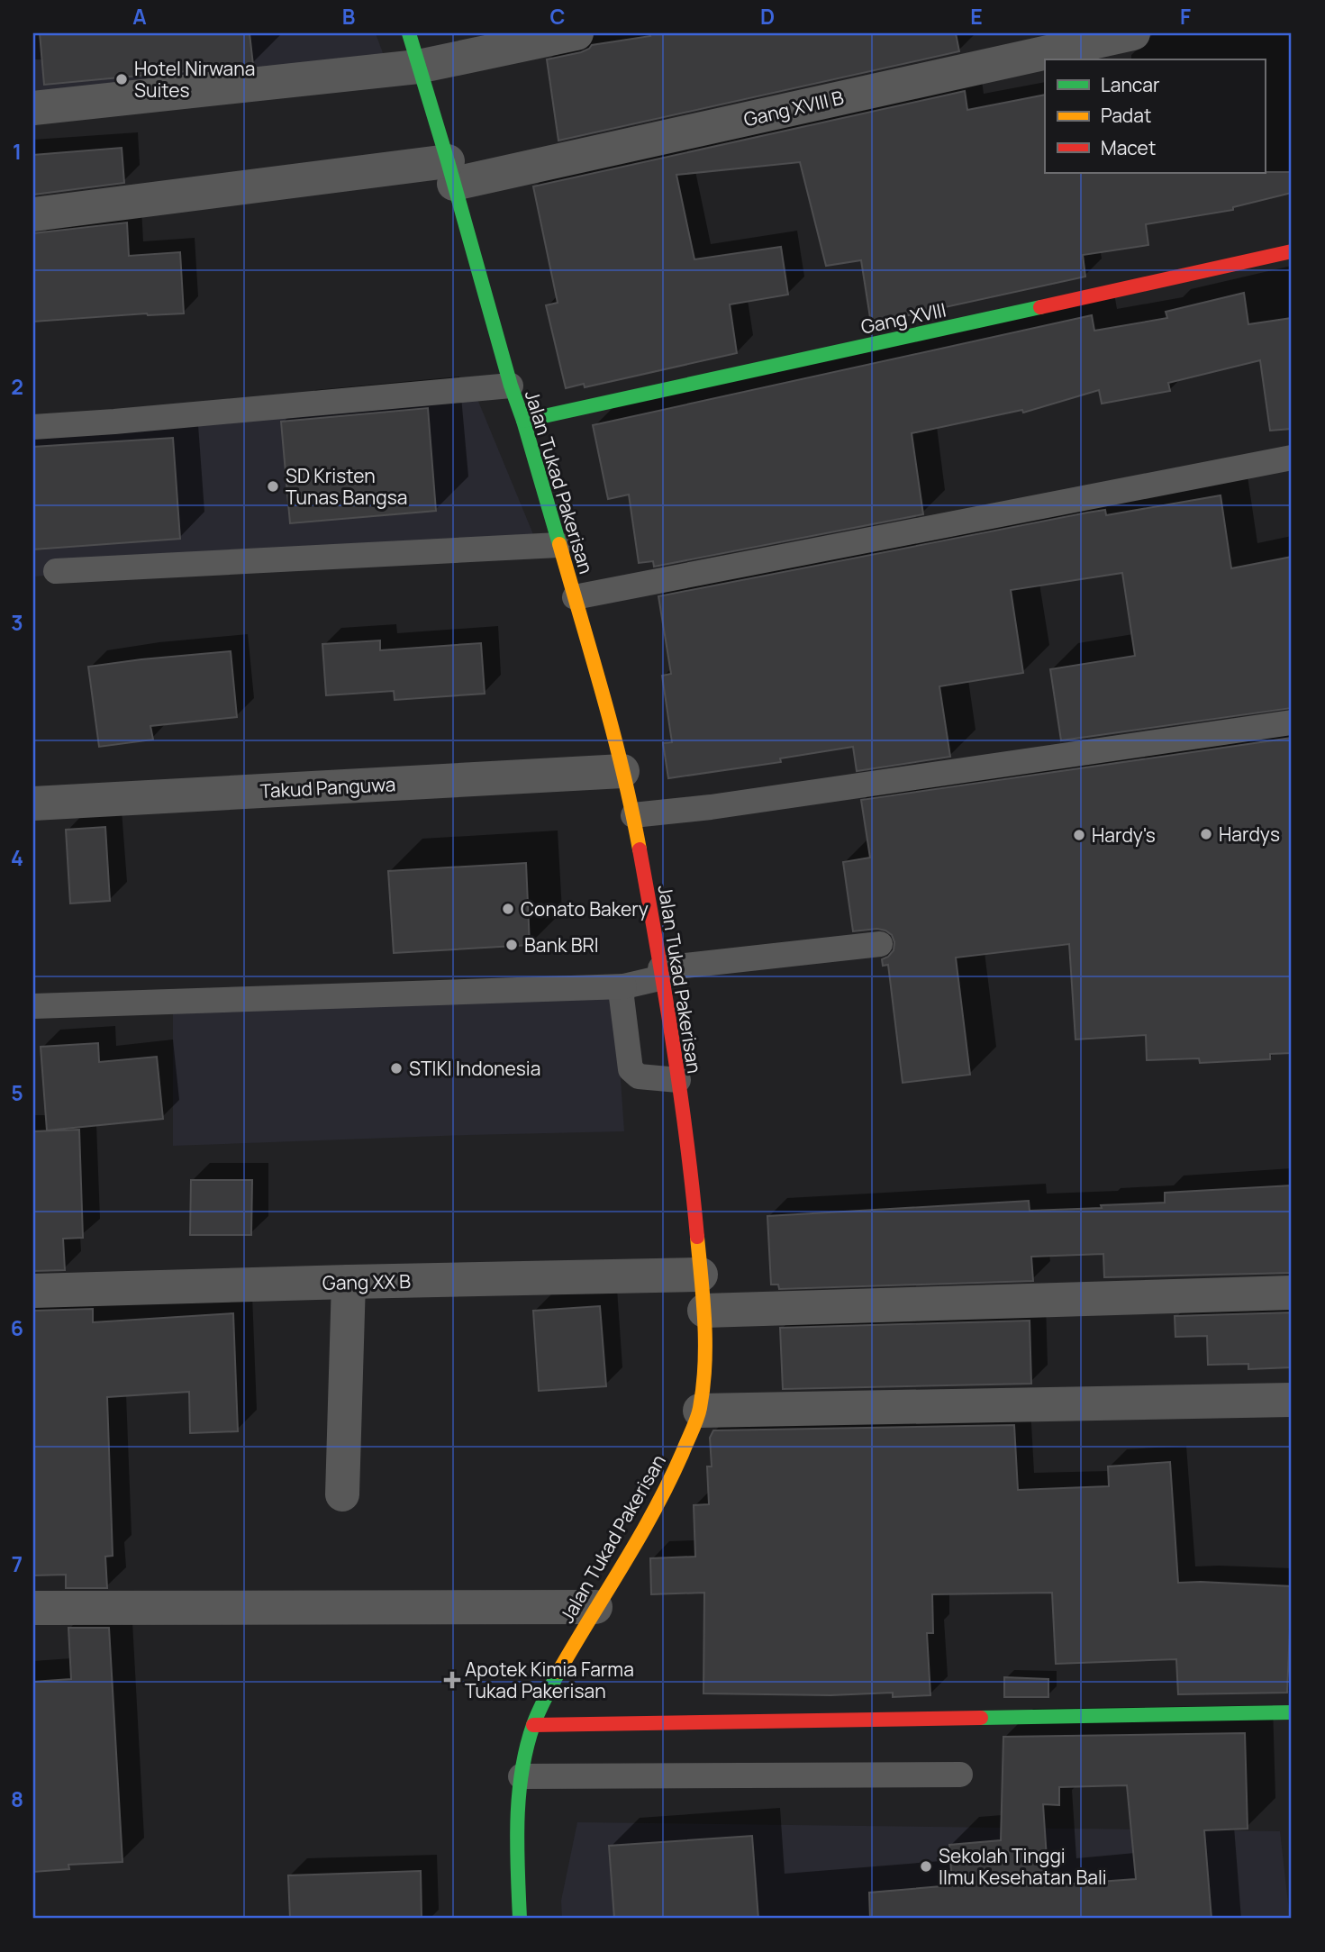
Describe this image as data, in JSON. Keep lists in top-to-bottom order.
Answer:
{
  "streets": {
    "street": [
      "Gang XVIII B",
      "Gang XVIII",
      "Jalan Tukad Pakerisan",
      "Takud Panguwa",
      "Gang XX B"
    ]
  },
  "crossings": [
    ["Gang XVIII B", "Jalan Tukad Pakerisan"],
    ["Gang XVIII", "Jalan Tukad Pakerisan"],
    ["Jalan Tukad Pakerisan", "Takud Panguwa"],
    ["Jalan Tukad Pakerisan", "Gang XX B"]
  ],
  "places": {
    "other": [
      "Hotel Nirwana Suites",
      "SD Kristen Tunas Bangsa",
      "Hardys",
      "Hardy's",
      "Conato Bakery",
      "Bank BRI",
      "STIKI Indonesia",
      "Sekolah Tinggi Ilmu Kesehatan Bali"
    ],
    "health": ["Apotek Kimia Farma Tukad Pakerisan"]
  },
  "legend": ["Lancar", "Padat", "Macet"],
  "grid": {
    "columns": [
      "A",
      "B",
      "C",
      "D",
      "E",
      "F"
    ],
    "rows": [
      "1",
      "2",
      "3",
      "4",
      "5",
      "6",
      "7",
      "8"
    ]
  }
}
